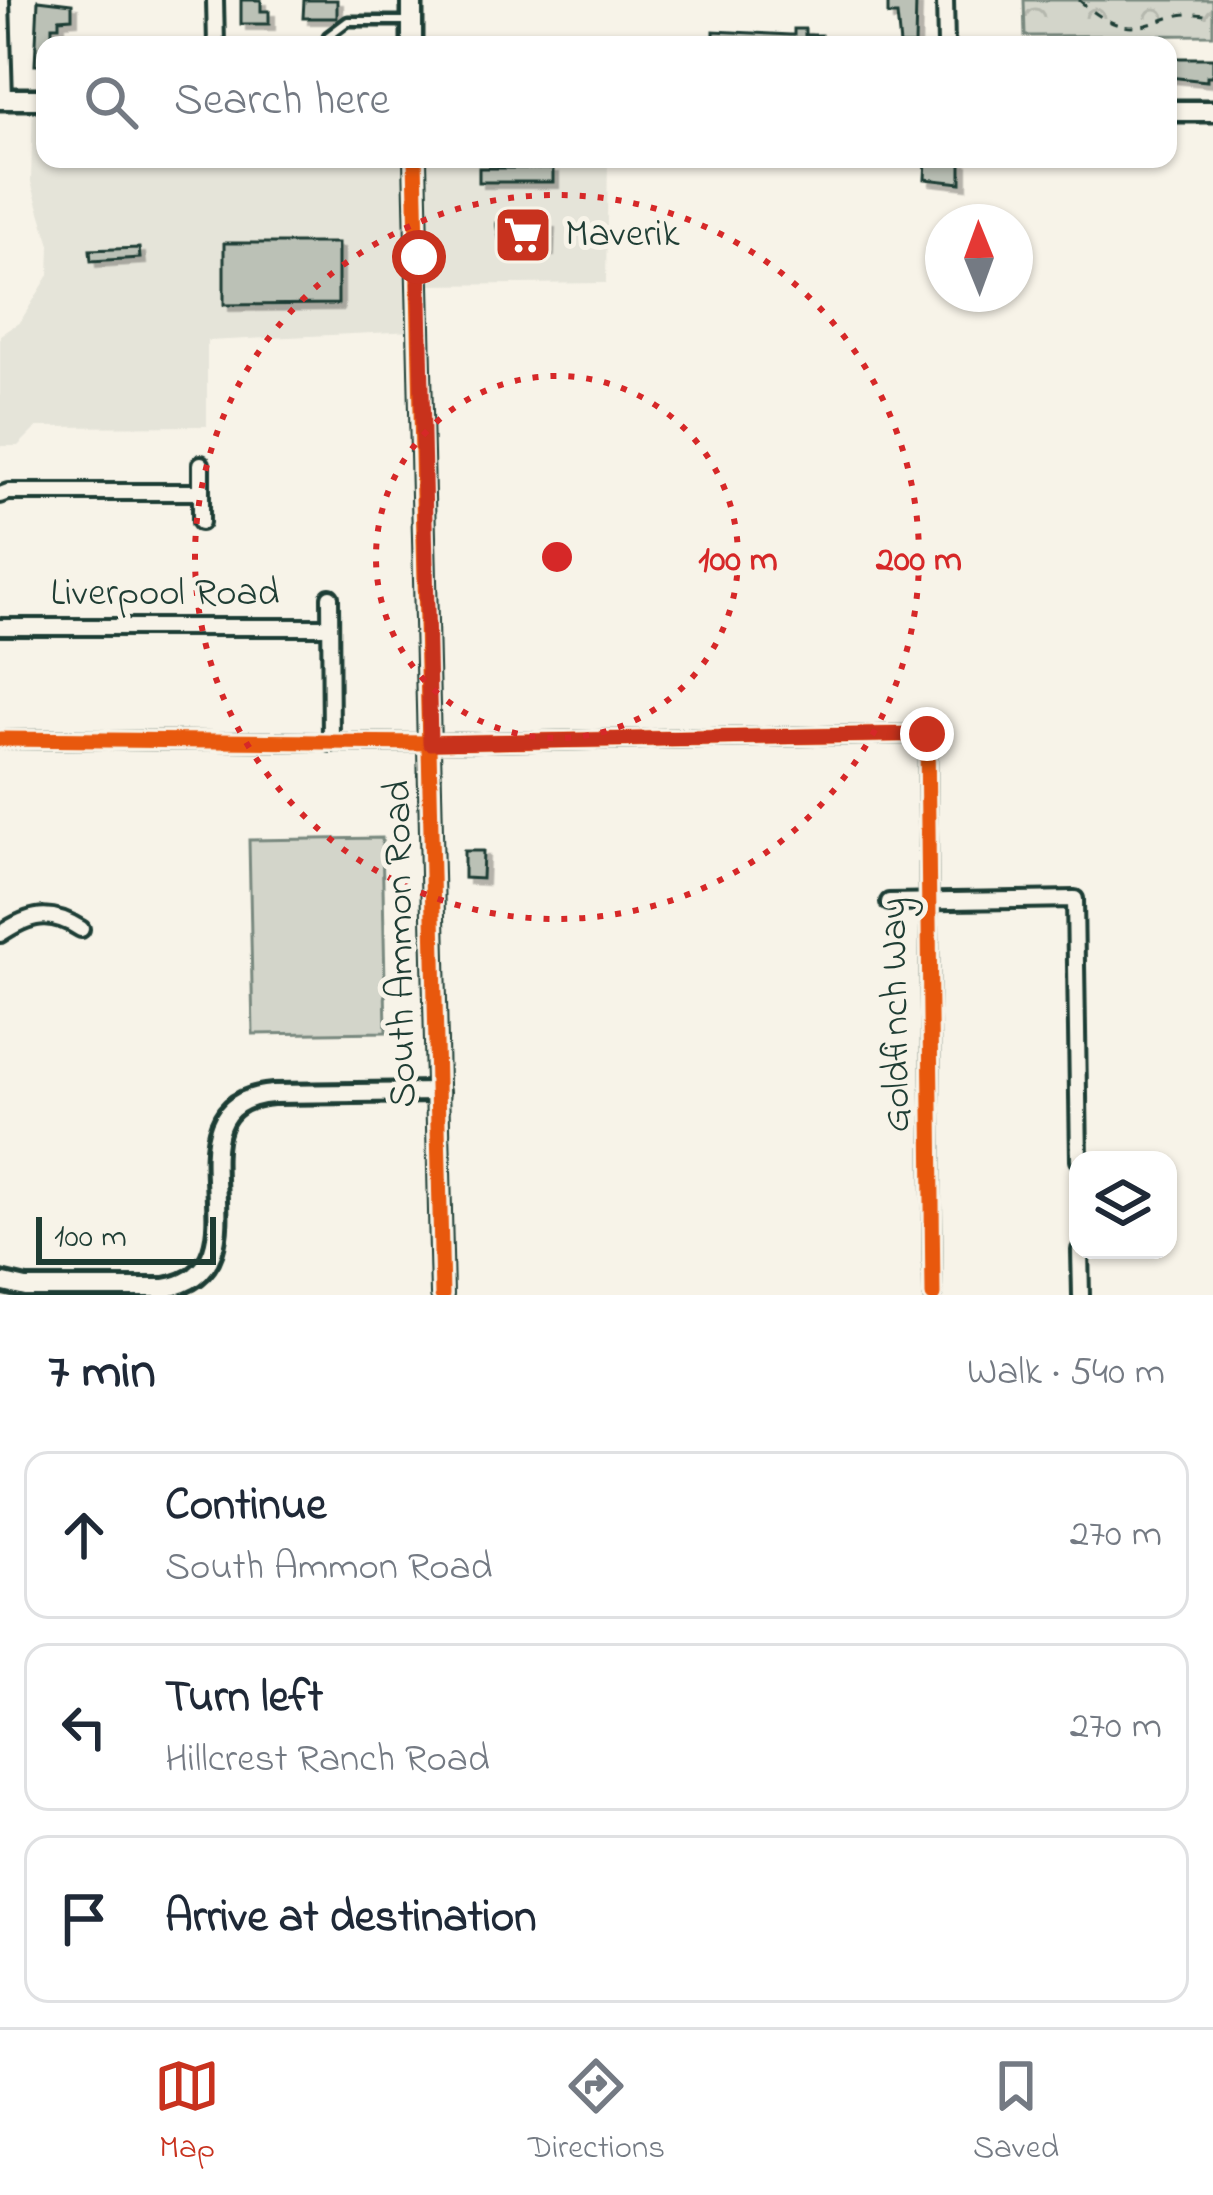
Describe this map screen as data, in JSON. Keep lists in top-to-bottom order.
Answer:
{
  "streets": {
    "street": ["Liverpool Road", "South Ammon Road", "Goldfinch Way"]
  },
  "crossings": [
    ["South Ammon Road", "Goldfinch Way"]
  ],
  "places": {
    "supermarket": ["Maverik"]
  },
  "scale_bar": "100 m",
  "north": "top",
  "page": {
    "search": "Search here",
    "scale": "100 m",
    "heading": ["7 min", "Walk · 540 m"],
    "list": [
      ["Continue", "South Ammon Road", "270 m"],
      ["Turn left", "Hillcrest Ranch Road", "270 m"],
      "Arrive at destination"
    ],
    "nav": ["Map", "Directions", "Saved"]
  },
  "rings": ["100 m", "200 m"]
}
